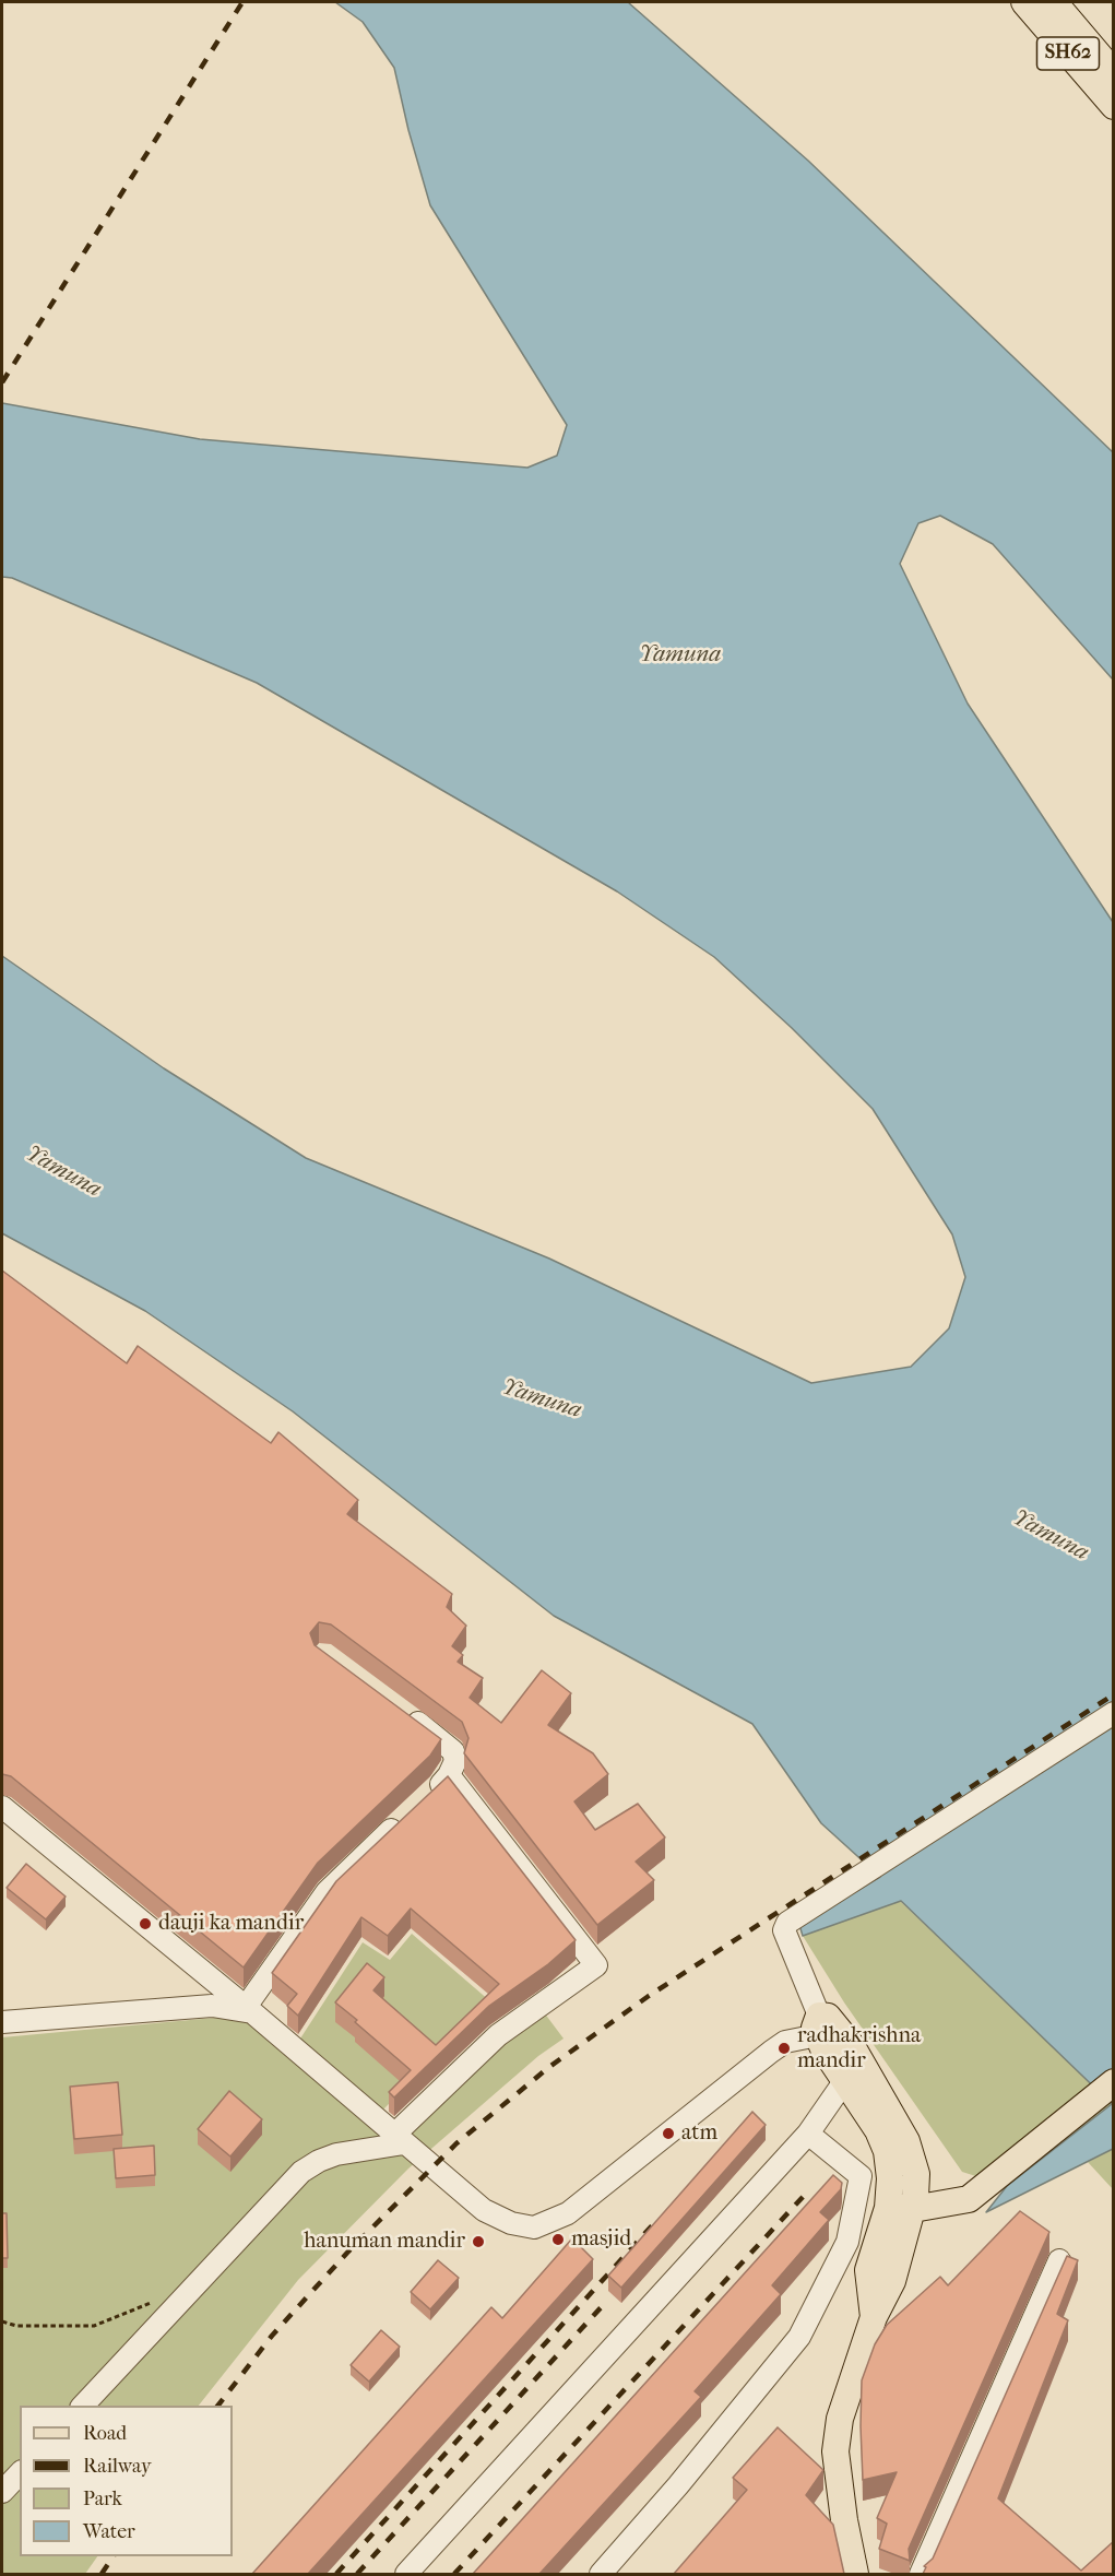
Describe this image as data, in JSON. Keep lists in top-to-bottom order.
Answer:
{
  "streets": {
    "main road": ["SH62"]
  },
  "water": ["Yamuna"],
  "places": [
    "dauji ka mandir",
    "radhakrishna mandir",
    "atm",
    "masjid",
    "hanuman mandir"
  ],
  "legend": [
    "Road",
    "Railway",
    "Park",
    "Water"
  ]
}
